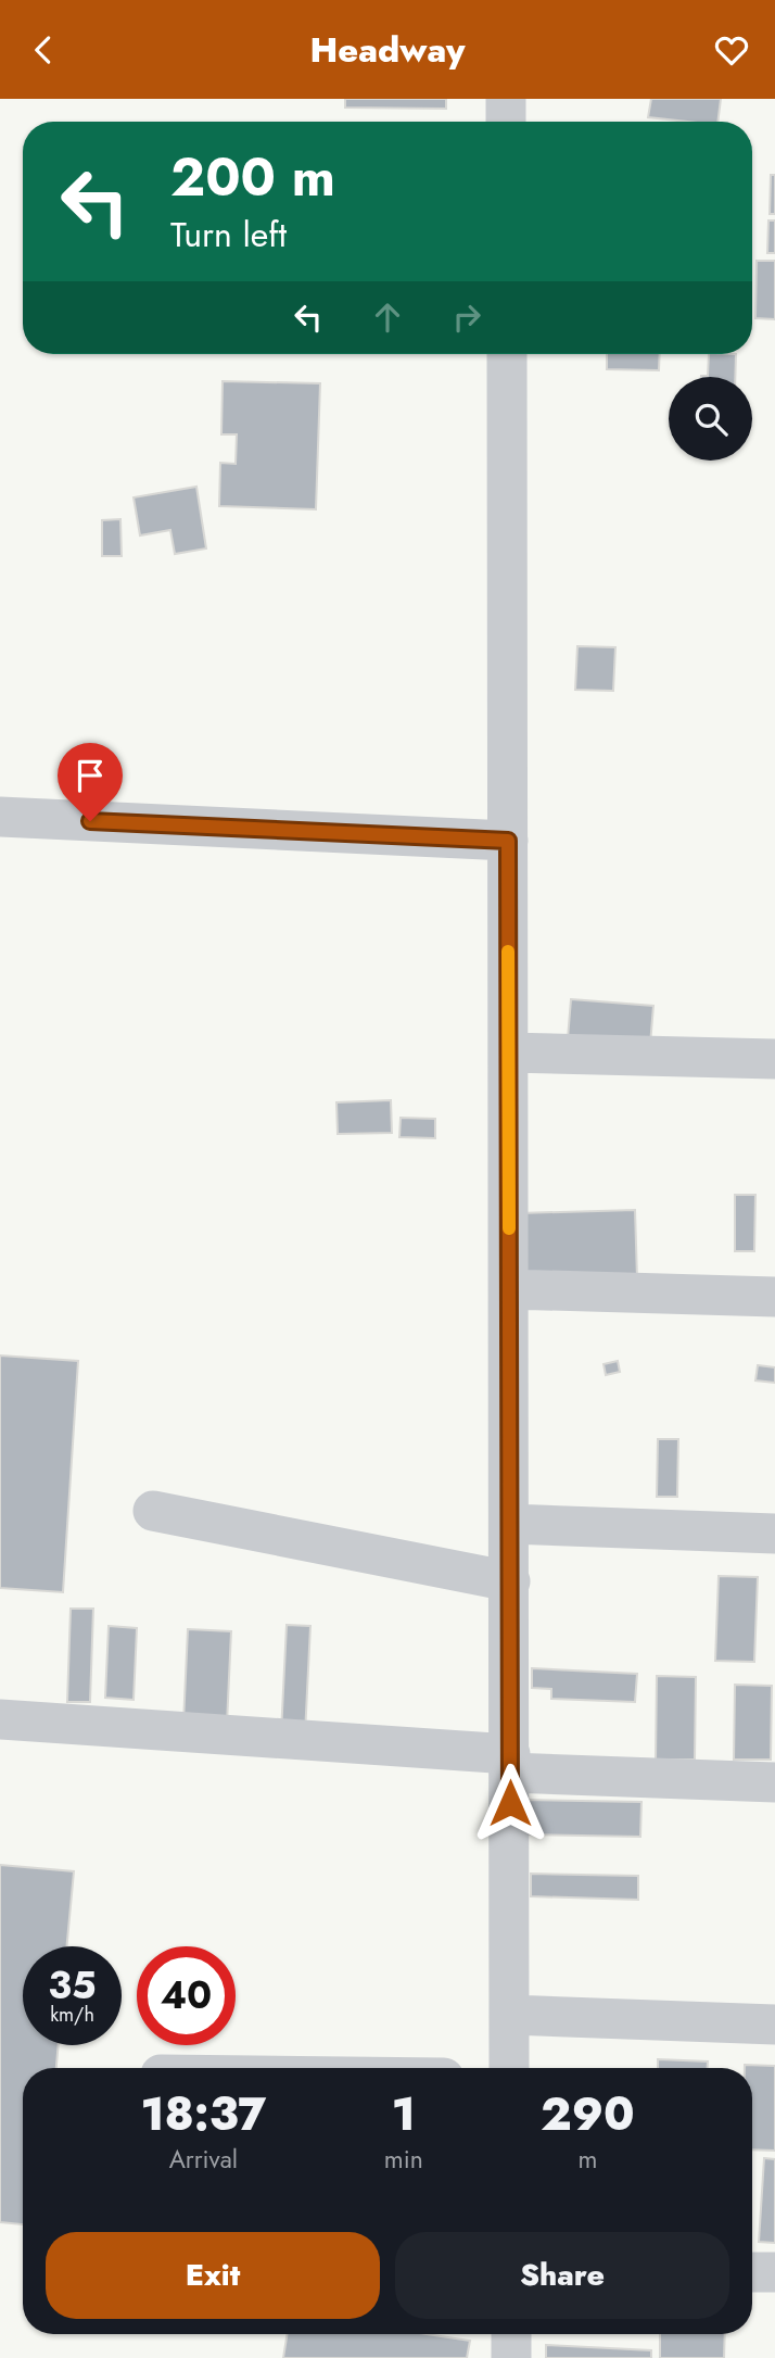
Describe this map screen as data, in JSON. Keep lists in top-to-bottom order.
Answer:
{
  "page": {
    "header": "Headway",
    "turn": ["200 m", "Turn left"],
    "speed": "35 km/h",
    "limit": "40",
    "eta": [
      "18:37",
      "Arrival",
      "1",
      "min",
      "290",
      "m"
    ],
    "buttons": ["Exit", "Share"]
  }
}
